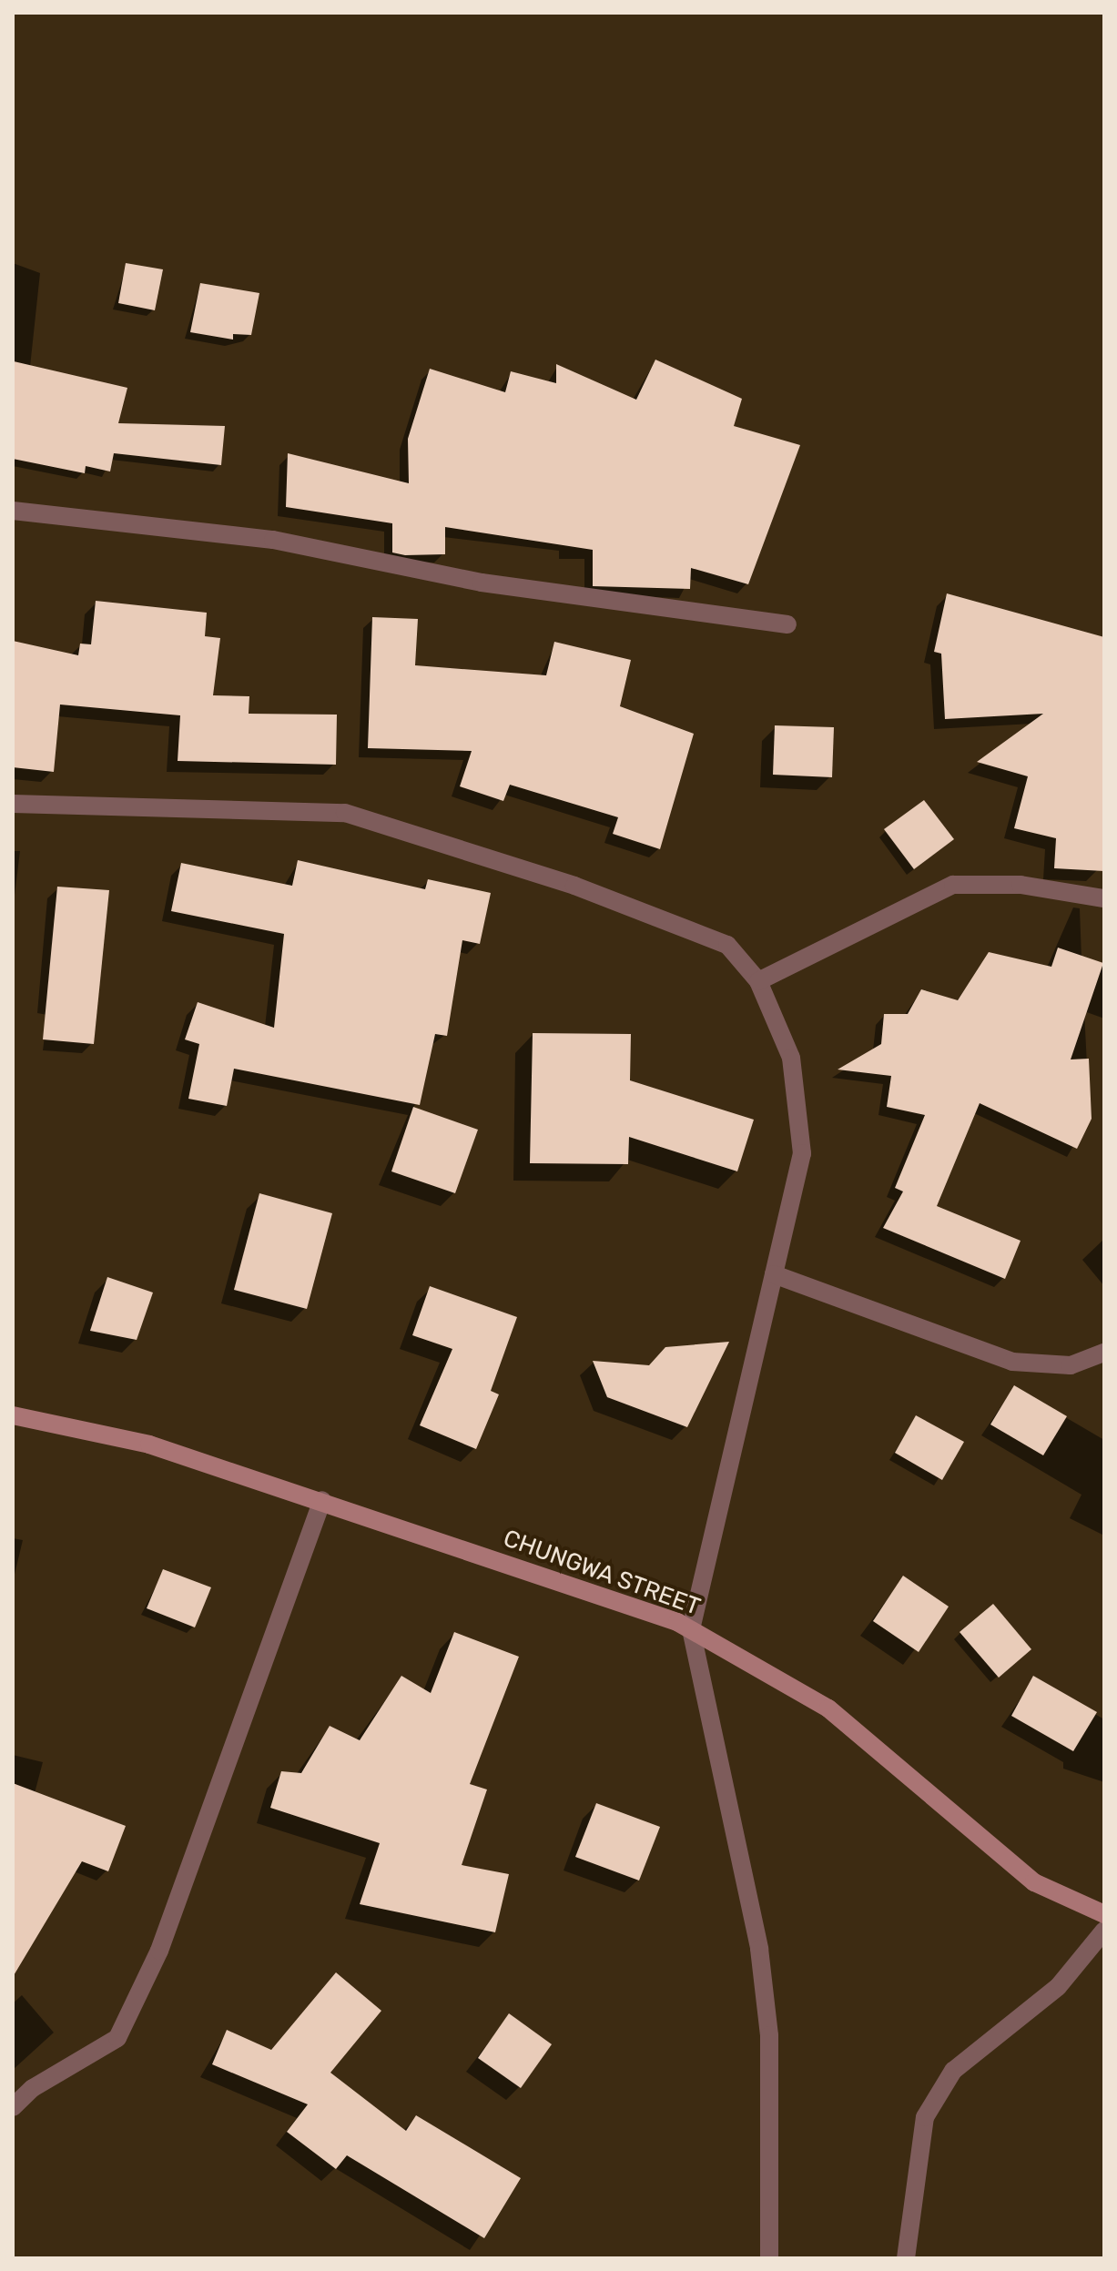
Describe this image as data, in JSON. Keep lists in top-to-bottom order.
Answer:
{
  "streets": {
    "street": ["CHUNGWA STREET"]
  }
}
